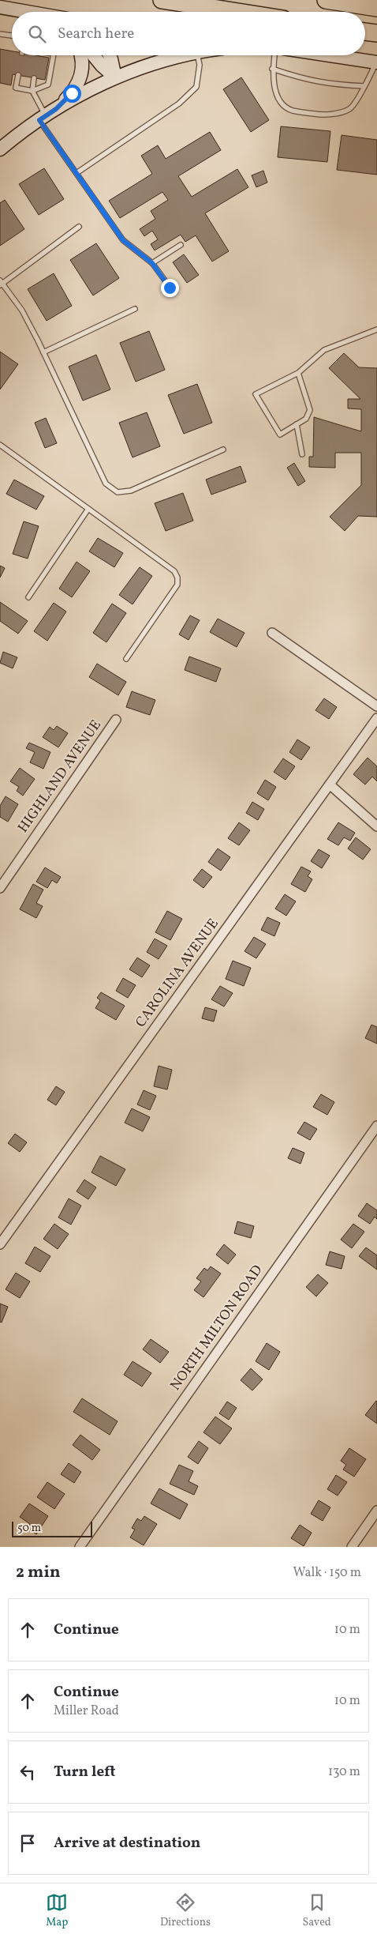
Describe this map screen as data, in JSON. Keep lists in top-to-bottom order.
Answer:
{
  "streets": {
    "street": ["HIGHLAND AVENUE", "CAROLINA AVENUE", "NORTH MILTON ROAD"]
  },
  "scale_bar": "50 m",
  "page": {
    "search": "Search here",
    "scale": "50 m",
    "heading": ["2 min", "Walk · 150 m"],
    "list": [
      ["Continue", "10 m"],
      ["Continue", "Miller Road", "10 m"],
      ["Turn left", "130 m"],
      "Arrive at destination"
    ],
    "nav": ["Map", "Directions", "Saved"]
  }
}
